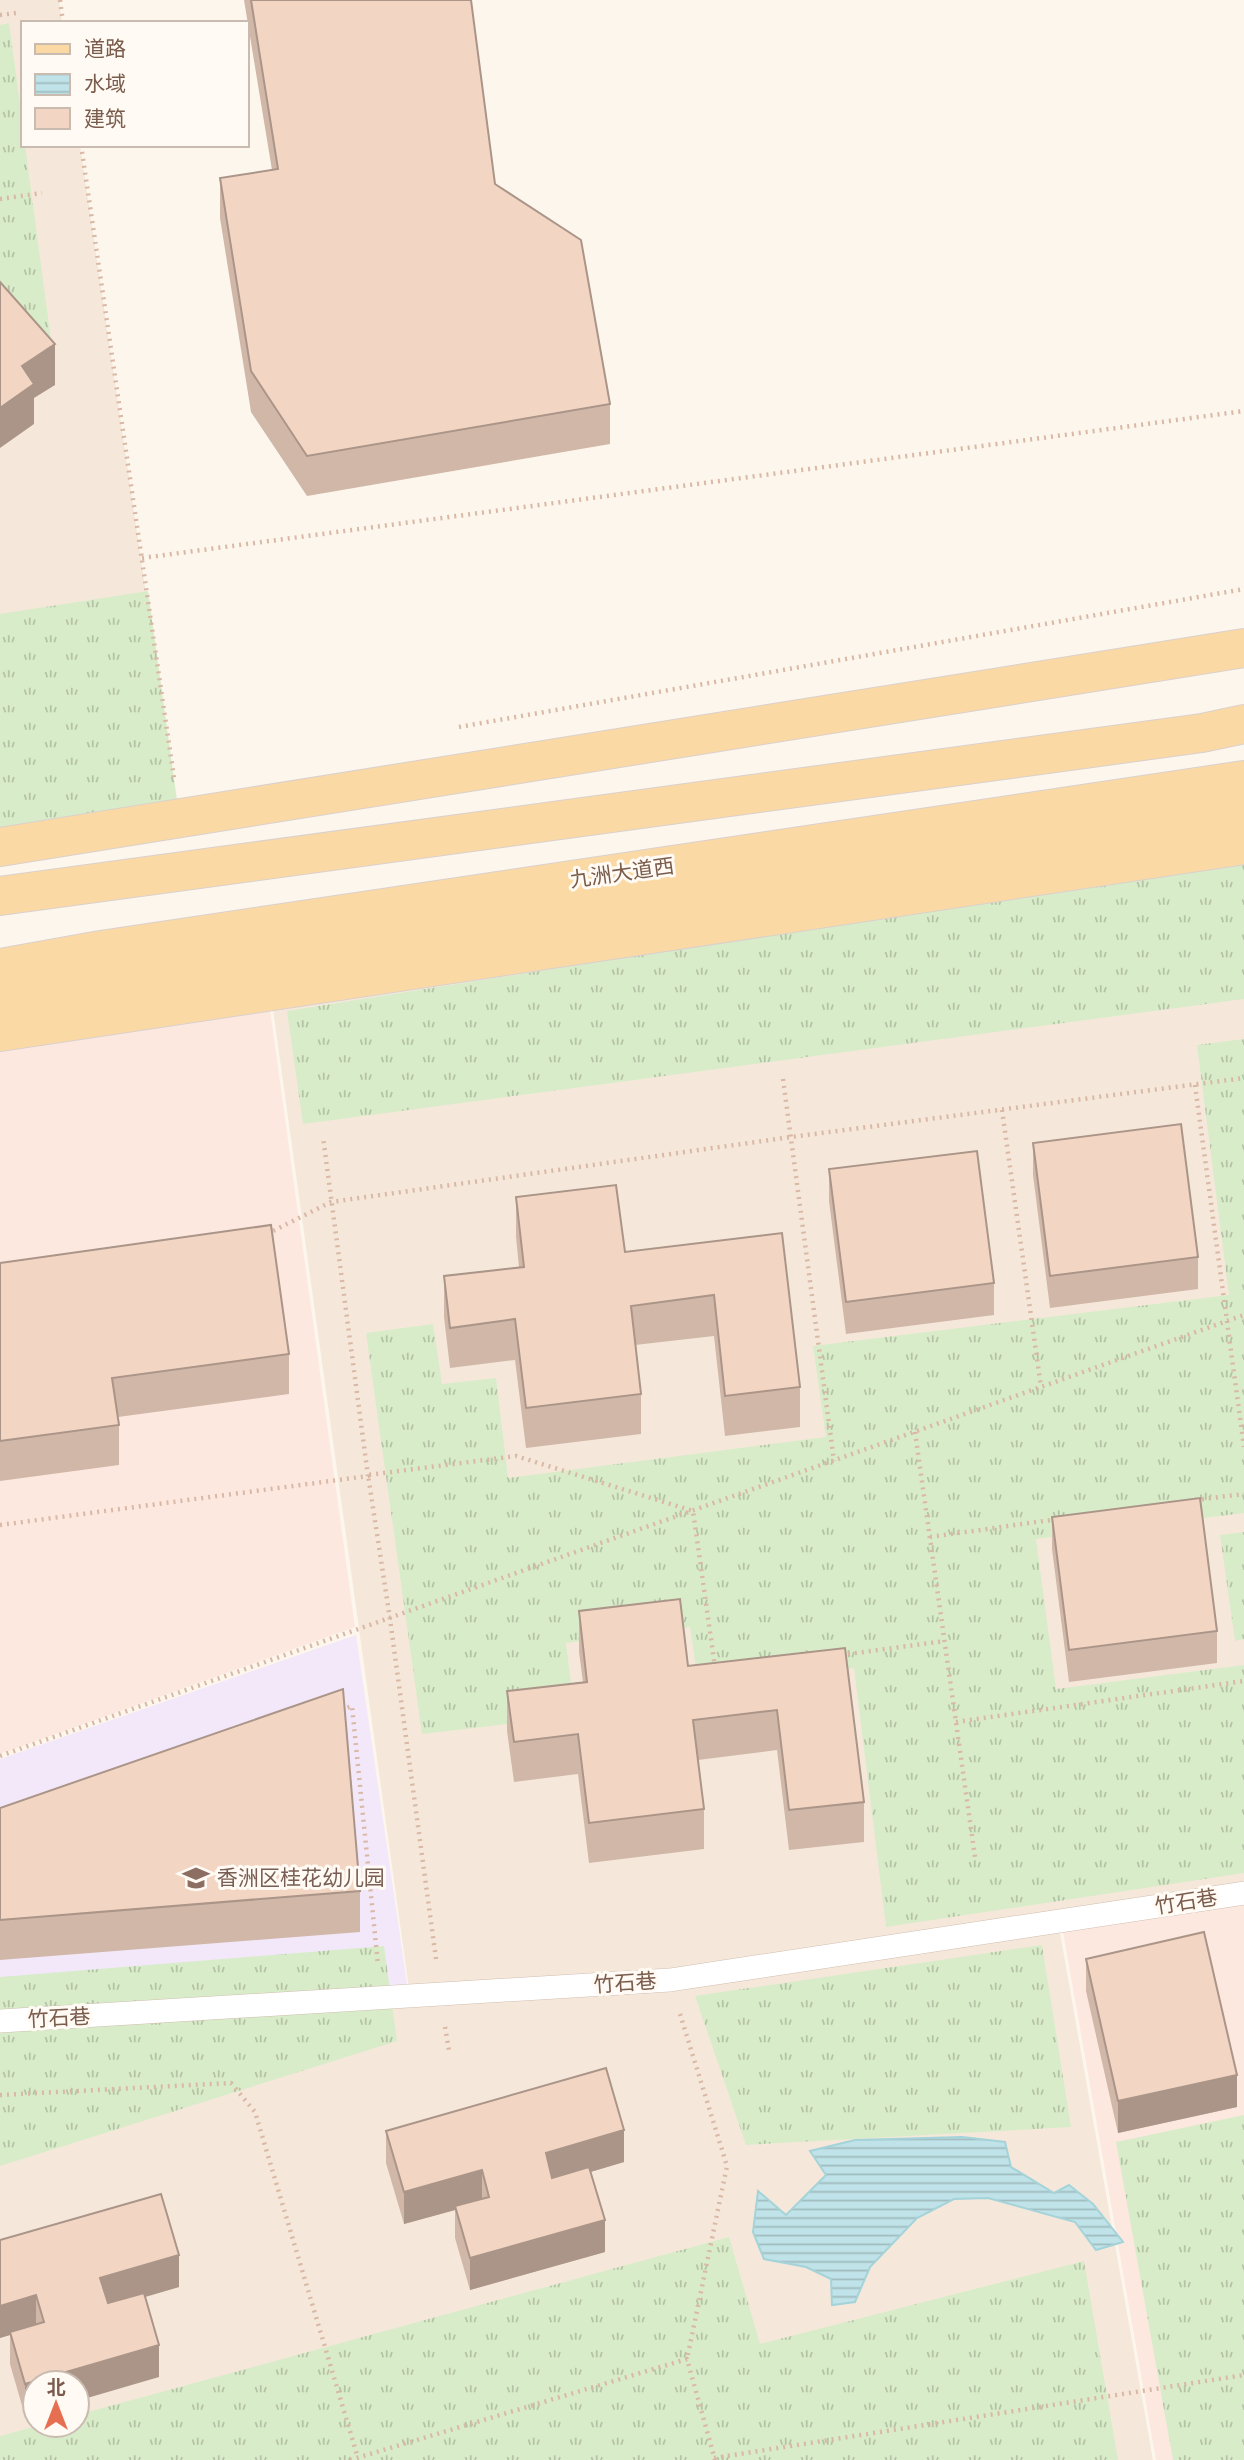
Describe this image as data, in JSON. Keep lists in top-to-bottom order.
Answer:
{
  "streets": {
    "main road": ["九洲大道西"],
    "lane": ["竹石巷"]
  },
  "places": {
    "school or university": ["香洲区桂花幼儿园"]
  },
  "legend": ["道路", "水域", "建筑"],
  "north": "top"
}
